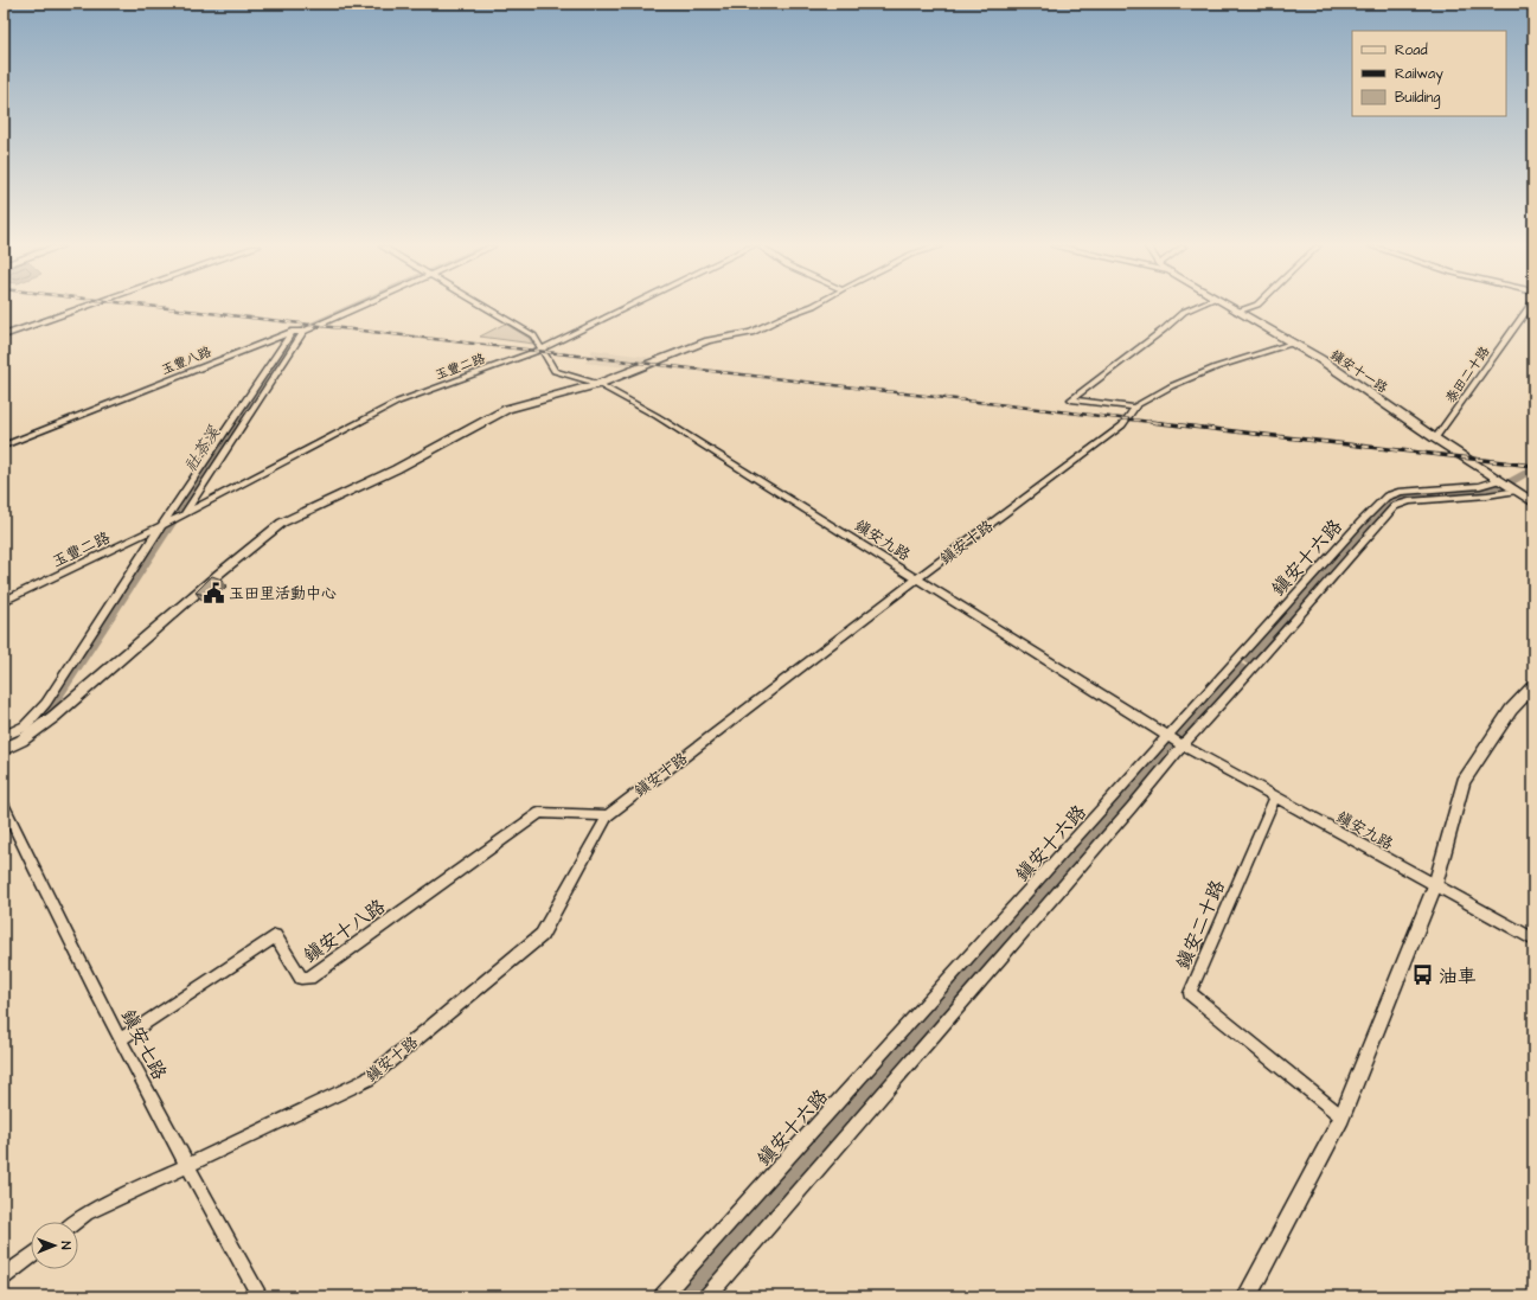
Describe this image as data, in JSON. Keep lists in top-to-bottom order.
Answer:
{
  "streets": {
    "street": [
      "玉豐八路",
      "玉豐二路",
      "鎮安十一路",
      "泰田二十路",
      "鎮安九路",
      "鎮安十路",
      "鎮安十六路",
      "鎮安二十路",
      "鎮安十八路",
      "鎮安七路"
    ]
  },
  "crossings": [
    ["玉豐二路", "鎮安九路"],
    ["鎮安十一路", "泰田二十路"],
    ["鎮安十一路", "鎮安十路"],
    ["鎮安十一路", "鎮安十六路"],
    ["鎮安九路", "鎮安十路"],
    ["鎮安九路", "鎮安十六路"],
    ["鎮安九路", "鎮安二十路"],
    ["鎮安十路", "鎮安十八路"],
    ["鎮安十路", "鎮安七路"],
    ["鎮安十八路", "鎮安七路"]
  ],
  "water": ["社苓溪"],
  "places": {
    "public building": ["玉田里活動中心"],
    "bus stop": ["油車"]
  },
  "legend": ["Road", "Railway", "Building"],
  "north": "right"
}
